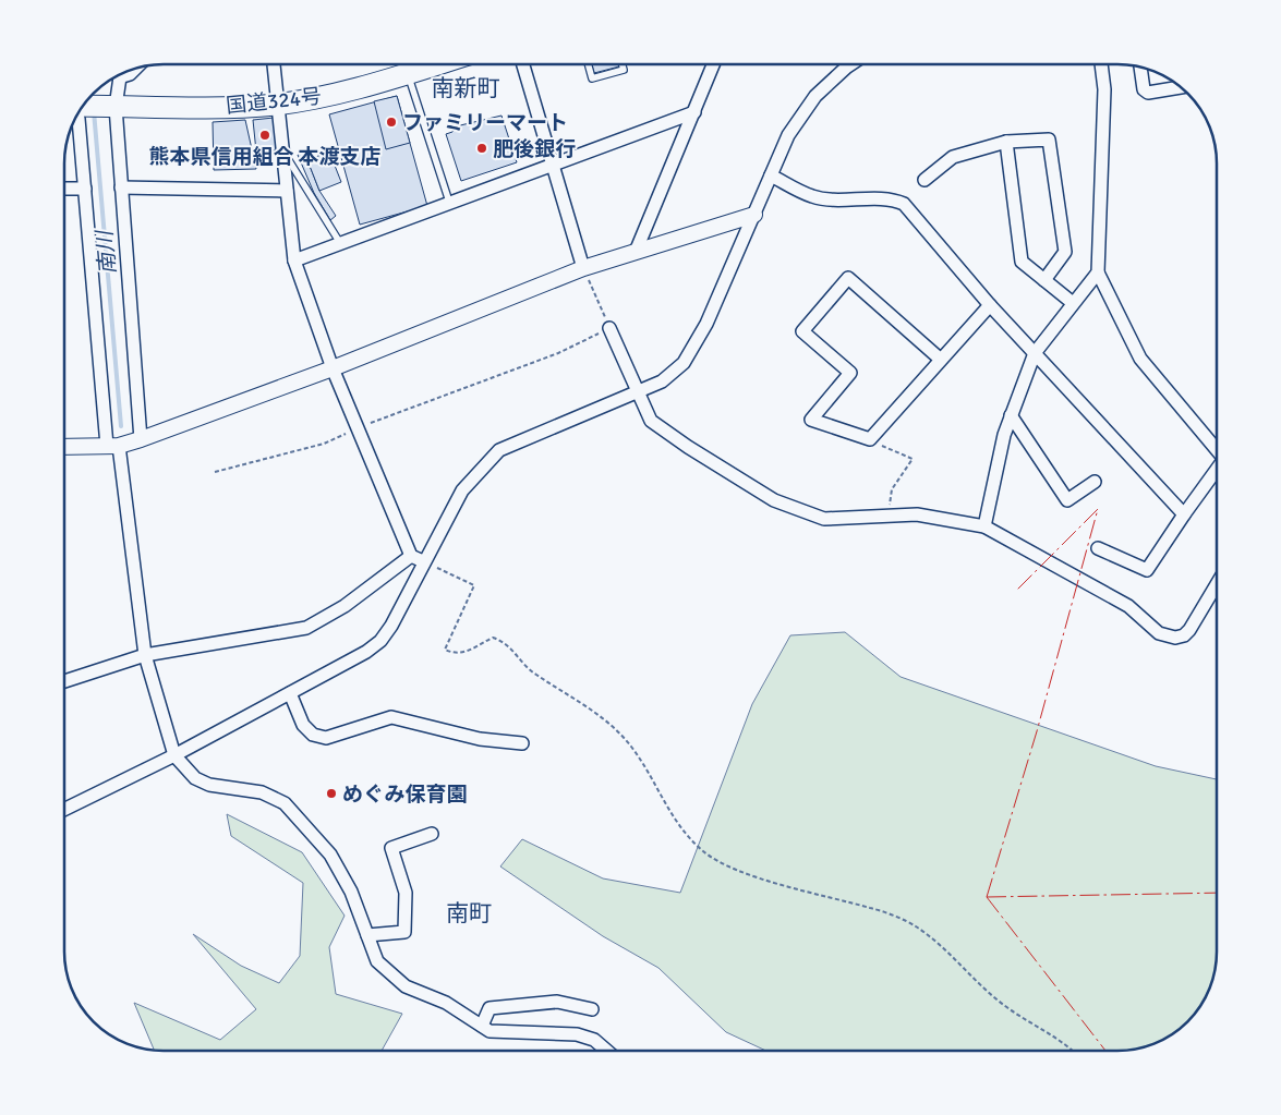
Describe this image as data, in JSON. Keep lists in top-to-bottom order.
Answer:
{
  "streets": {
    "highway": ["国道324号"]
  },
  "districts": ["南新町", "南町"],
  "water": ["南川"],
  "places": [
    "ファミリーマート",
    "熊本県信用組合 本渡支店",
    "肥後銀行",
    "めぐみ保育園"
  ]
}
